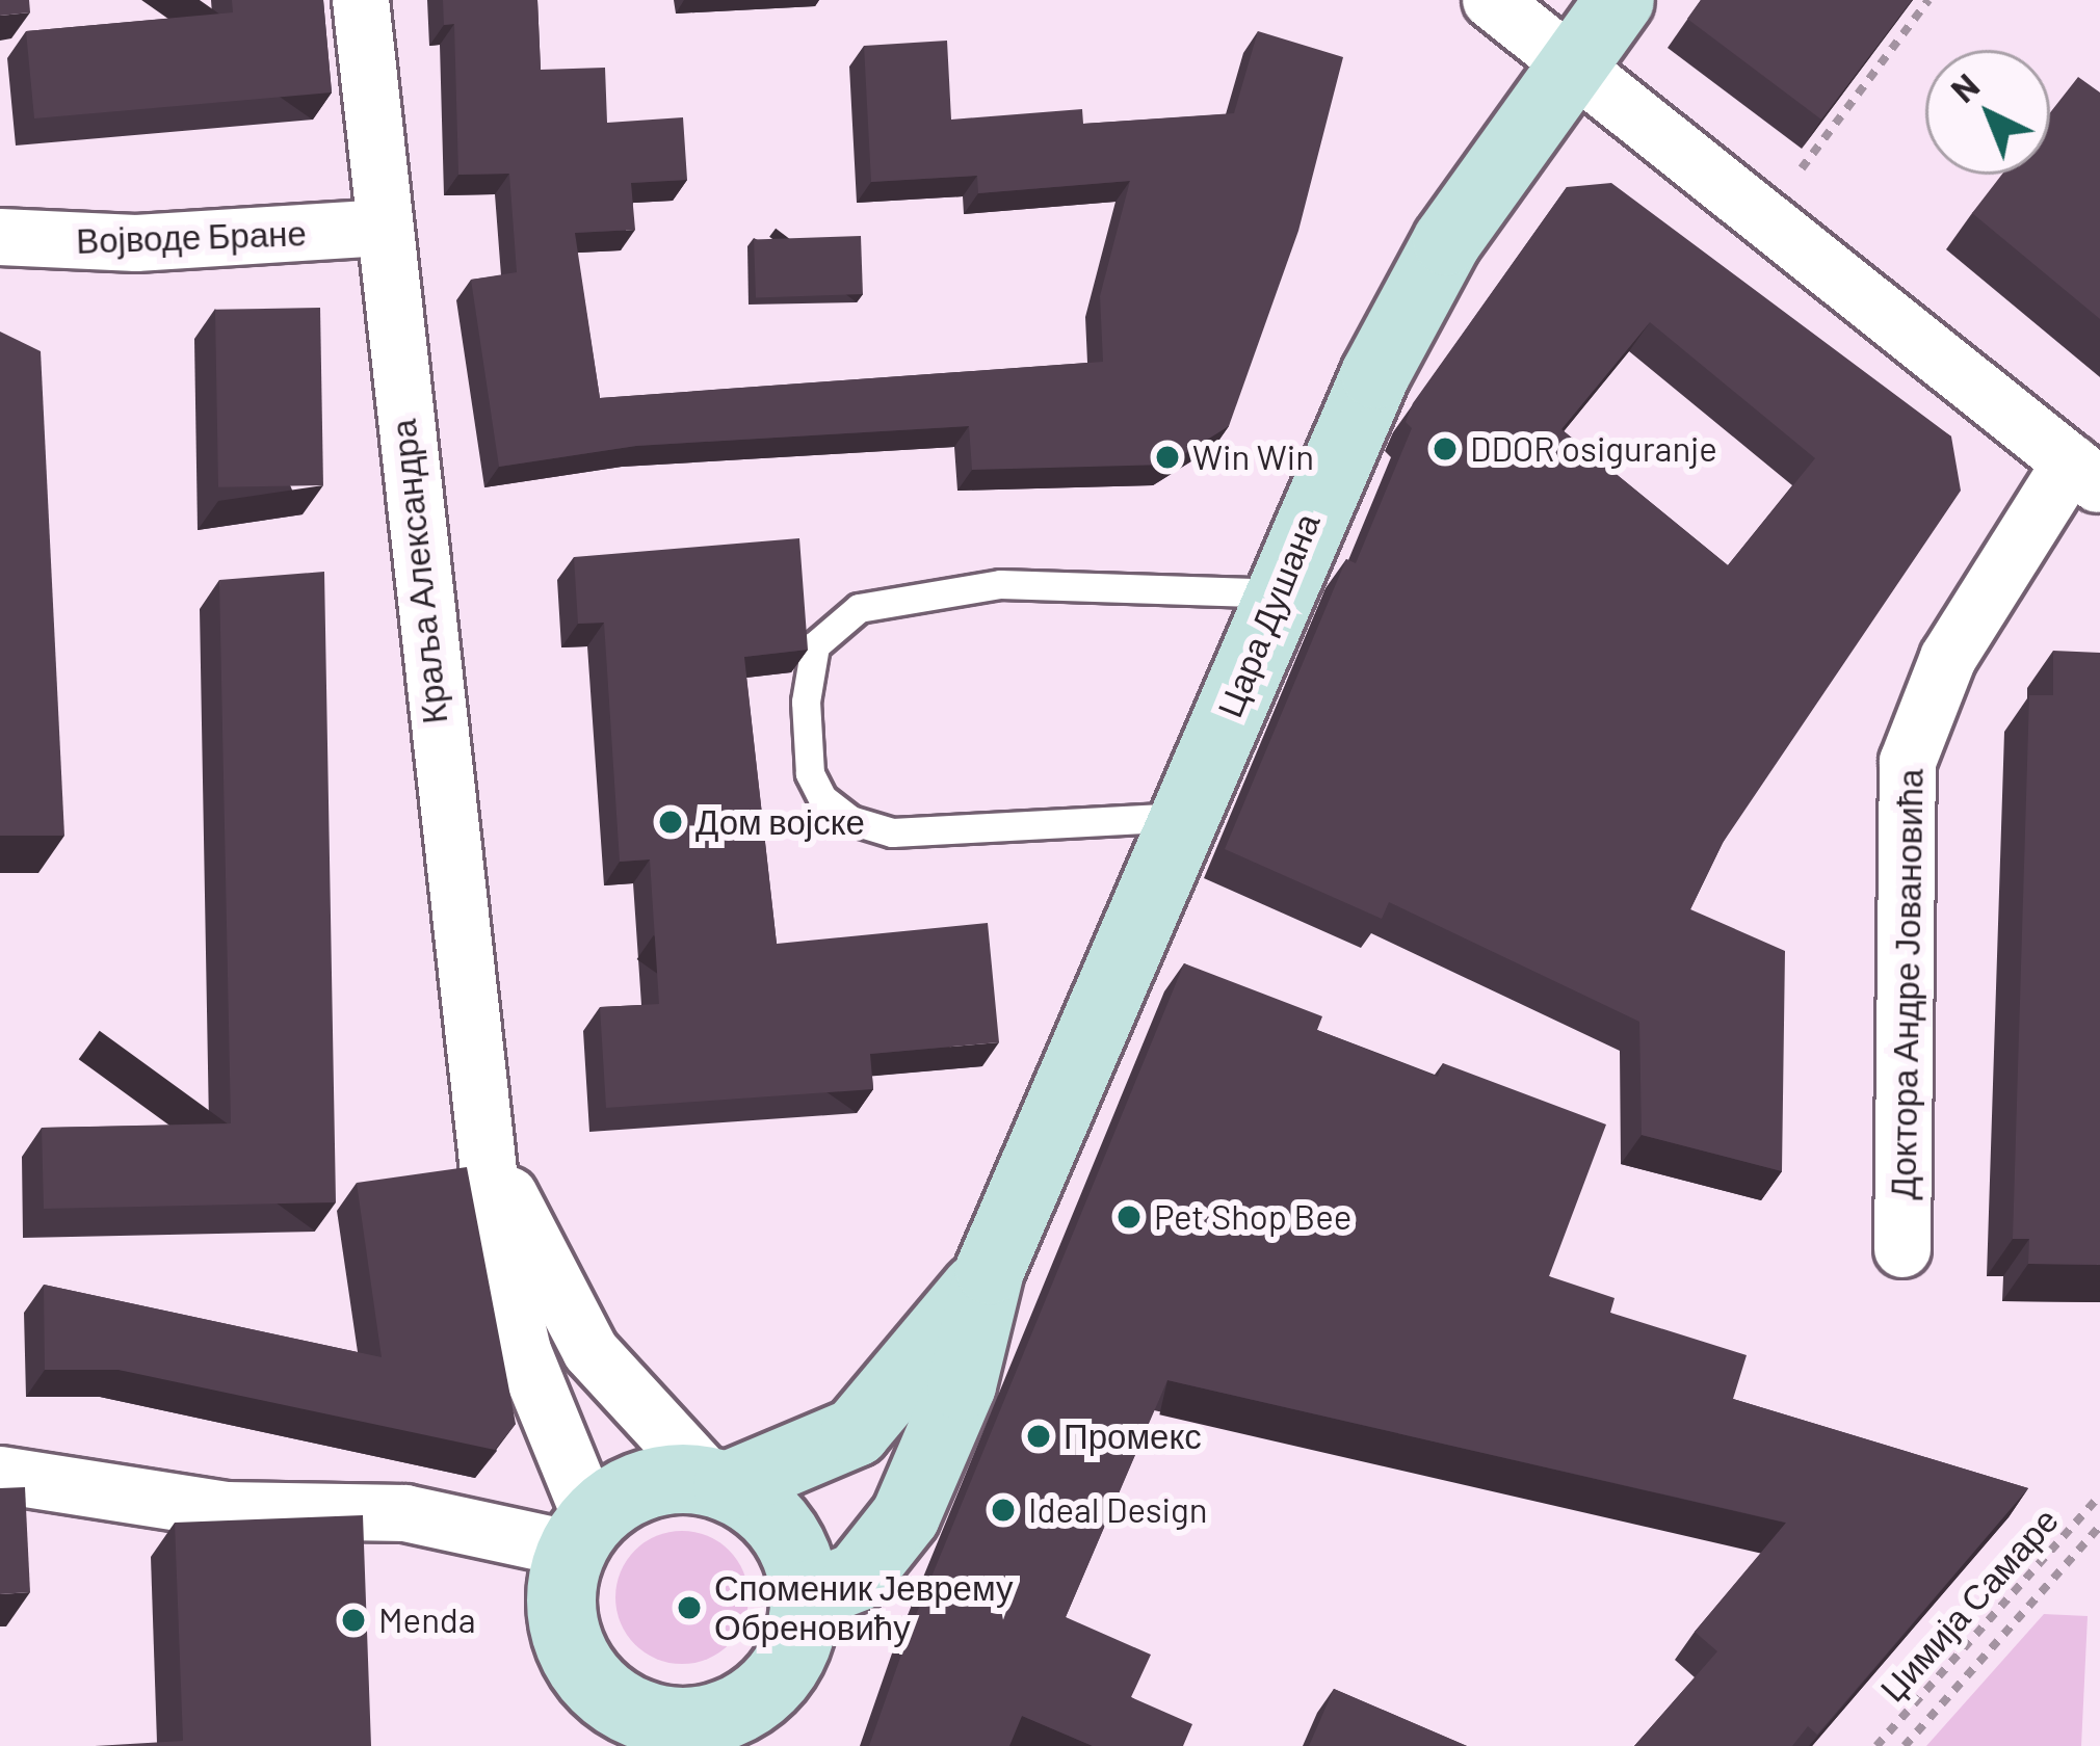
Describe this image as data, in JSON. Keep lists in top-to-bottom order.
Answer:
{
  "streets": {
    "main road": ["Цара Душана"],
    "street": ["Војводе Бране", "Краља Александра", "Доктора Андре Јовановића"],
    "path": ["Џимија Самаре"]
  },
  "crossings": [
    ["Војводе Бране", "Краља Александра"],
    ["Краља Александра", "Цара Душана"],
    ["Цара Душана", "Доктора Андре Јовановића"]
  ],
  "places": [
    "DDOR osiguranje",
    "Win Win",
    "Дом војске",
    "Pet Shop Bee",
    "Промекс",
    "Ideal Design",
    "Споменик Јеврему Обреновићу",
    "Menda"
  ],
  "north": "top left"
}
